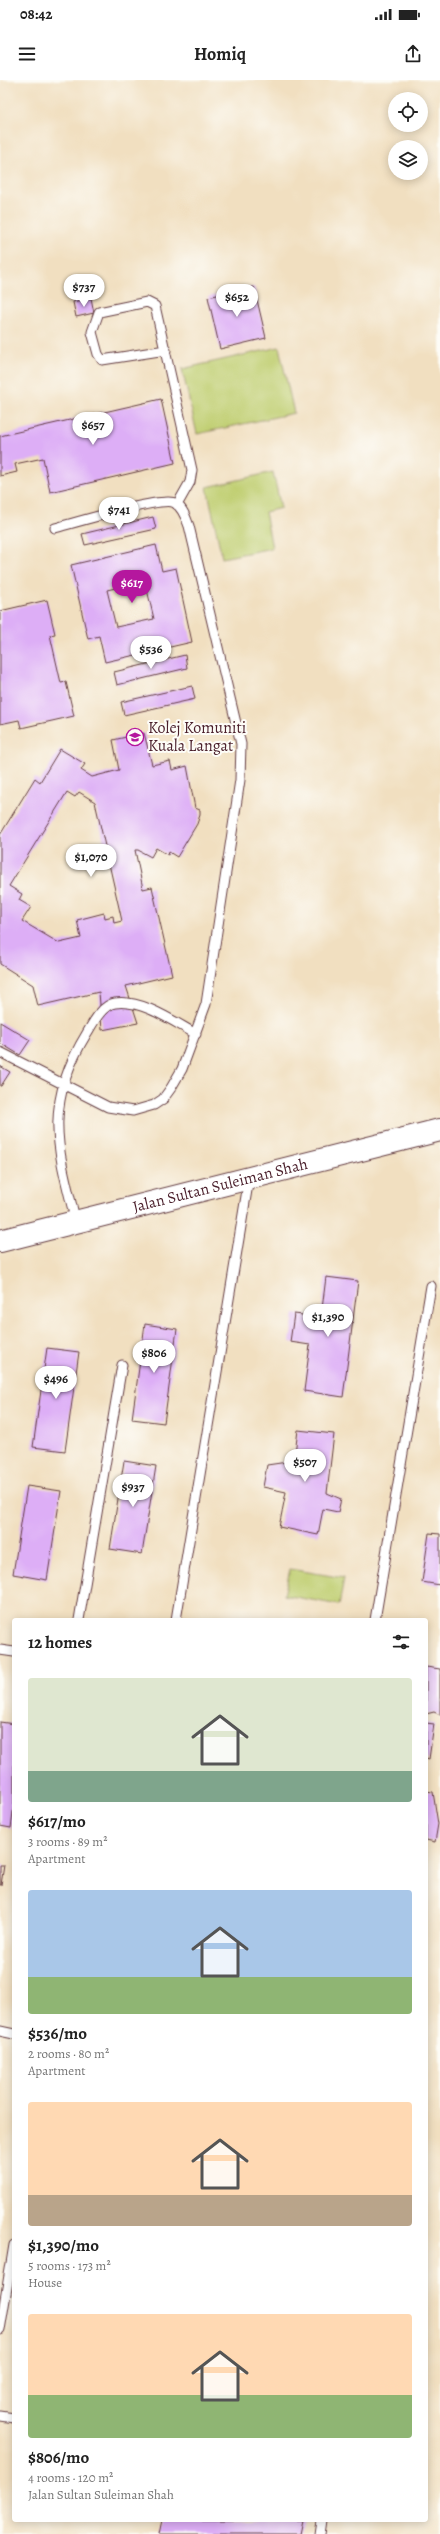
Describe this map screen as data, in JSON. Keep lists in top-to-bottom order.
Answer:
{
  "streets": {
    "street": ["Jalan Sultan Suleiman Shah"]
  },
  "places": {
    "school or university": ["Kolej Komuniti Kuala Langat"]
  },
  "page": {
    "status": "08:42",
    "header": "Homiq",
    "price": [
      "$737",
      "$652",
      "$657",
      "$741",
      "$617",
      "$536",
      "$1,070",
      "$1,390",
      "$806",
      "$496",
      "$507",
      "$937"
    ],
    "heading": "12 homes",
    "list": [
      {
        "name": "$617/mo",
        "note": "3 rooms · 89 m² · Apartment"
      },
      {
        "name": "$536/mo",
        "note": "2 rooms · 80 m² · Apartment"
      },
      {
        "name": "$1,390/mo",
        "note": "5 rooms · 173 m² · House"
      },
      {
        "name": "$806/mo",
        "note": "4 rooms · 120 m² · Jalan Sultan Suleiman Shah"
      }
    ]
  }
}
